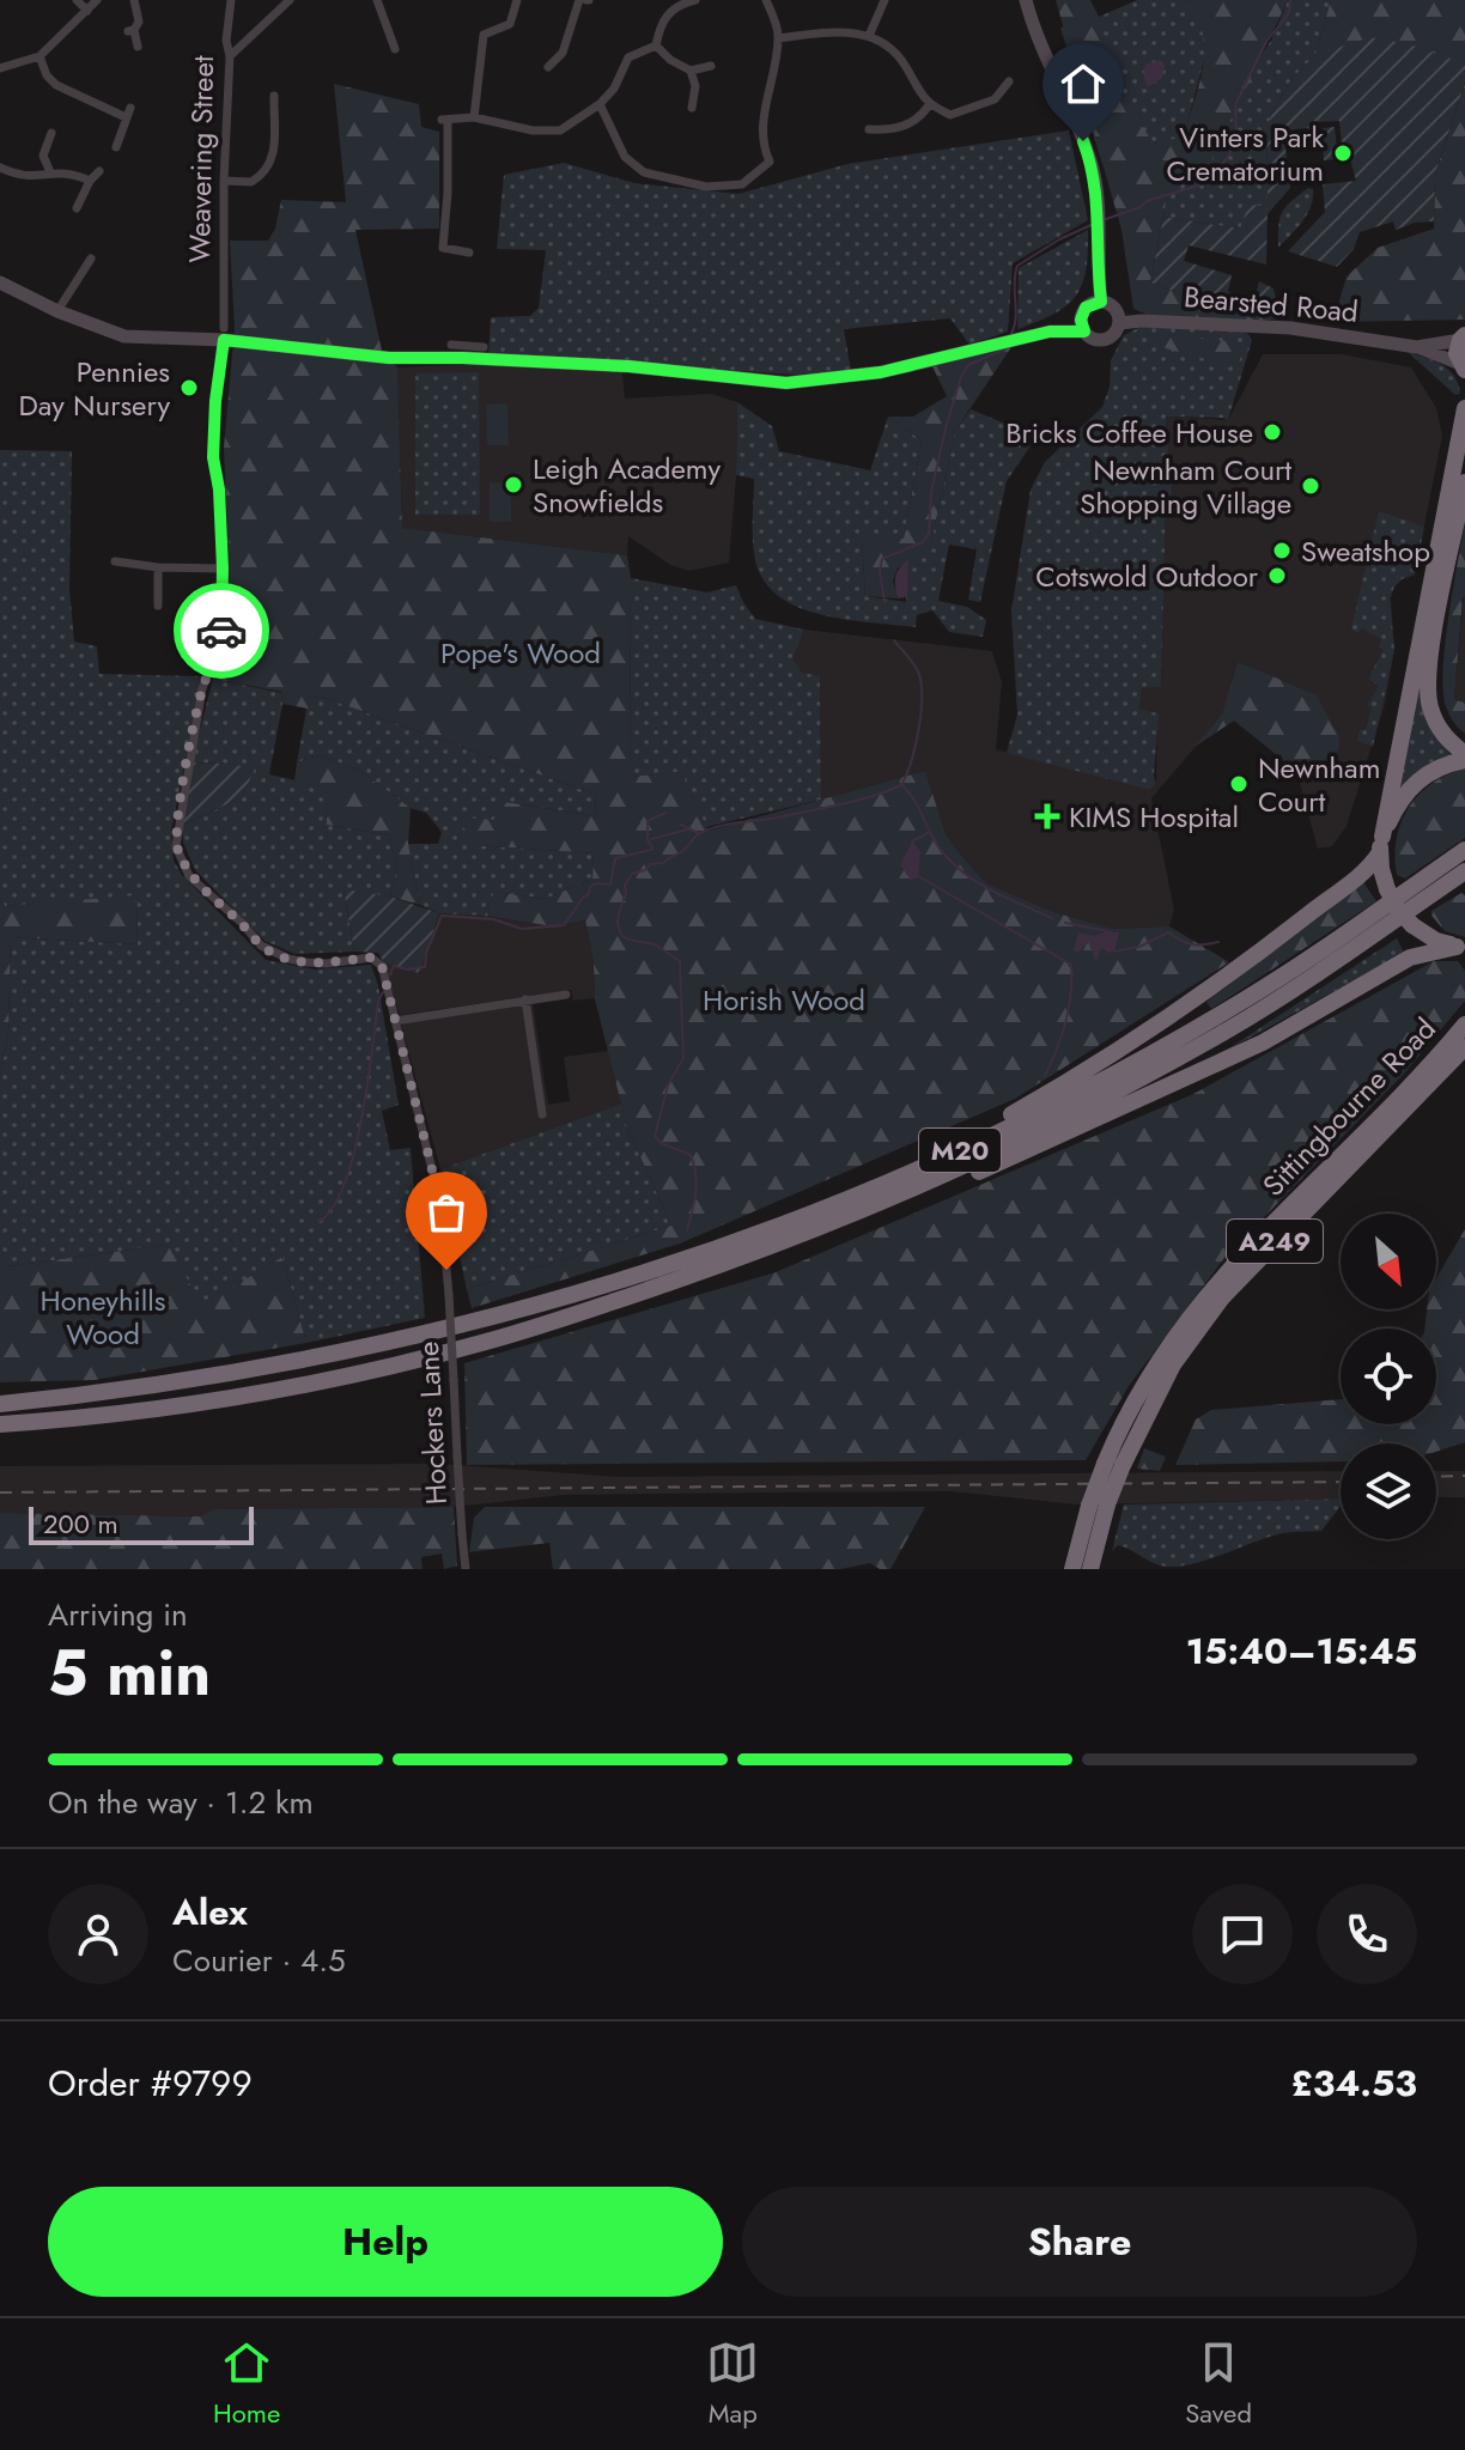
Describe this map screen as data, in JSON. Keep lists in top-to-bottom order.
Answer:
{
  "streets": {
    "highway": ["Sittingbourne Road", "M20", "A249"],
    "street": ["Weavering Street", "Bearsted Road", "Hockers Lane"]
  },
  "crossings": [
    ["Weavering Street", "Hockers Lane"]
  ],
  "parks": ["Pope's Wood", "Horish Wood", "Honeyhills Wood"],
  "places": {
    "other": [
      "Vinters Park Crematorium",
      "Pennies Day Nursery",
      "Bricks Coffee House",
      "Leigh Academy Snowfields",
      "Newnham Court Shopping Village",
      "Sweatshop",
      "Cotswold Outdoor",
      "Newnham Court"
    ],
    "health": ["KIMS Hospital"]
  },
  "scale_bar": "200 m",
  "north": "bottom right",
  "page": {
    "scale": "200 m",
    "heading": ["5 min", "Arriving in", "15:40–15:45"],
    "panel": [
      "Alex",
      "Courier · 4.5",
      "Order #9799",
      "£34.53"
    ],
    "bar": "On the way · 1.2 km",
    "buttons": ["Help", "Share"],
    "tabs": ["Home", "Map", "Saved"]
  }
}
